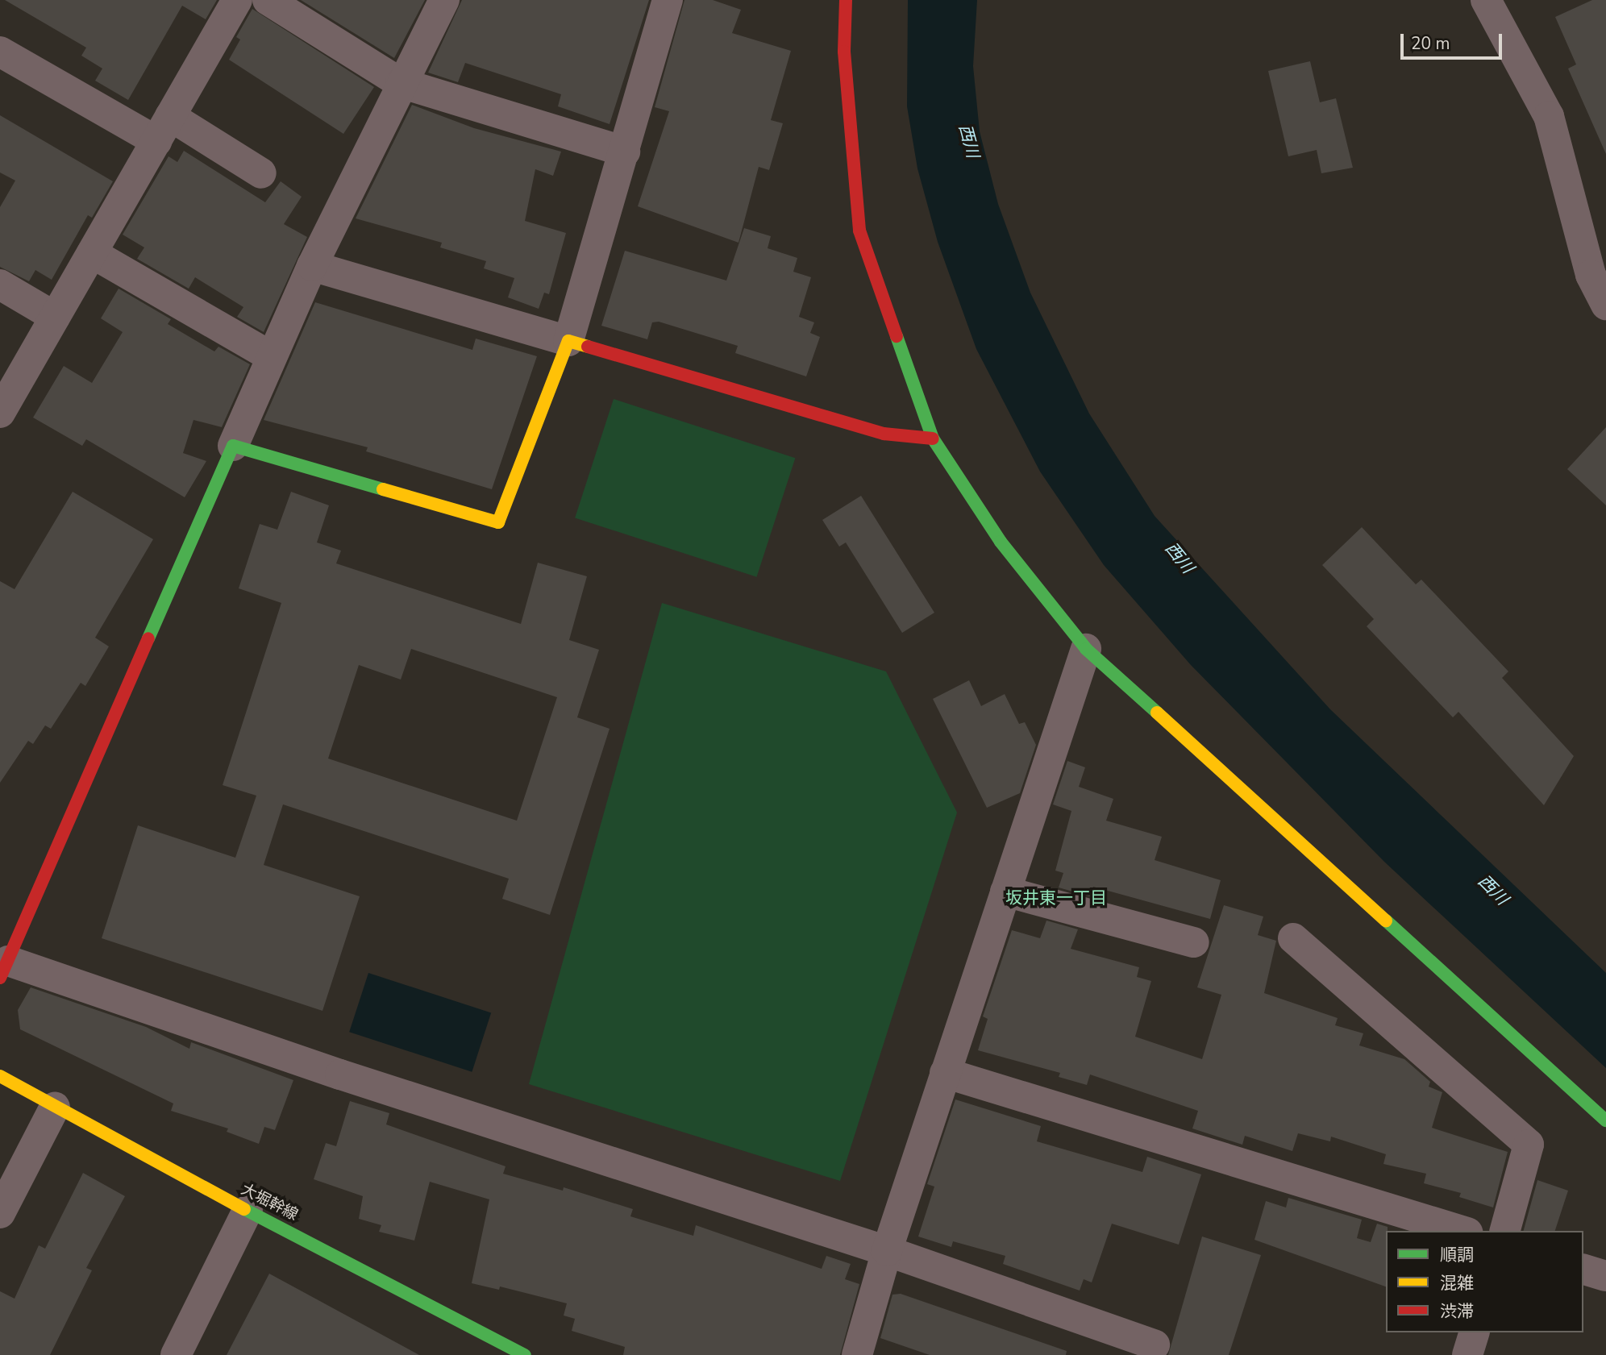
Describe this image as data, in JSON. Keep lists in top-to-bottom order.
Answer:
{
  "streets": {
    "street": ["大堀幹線"]
  },
  "districts": ["坂井東一丁目"],
  "water": ["西川"],
  "legend": ["順調", "混雑", "渋滞"],
  "scale_bar": "20 m"
}
